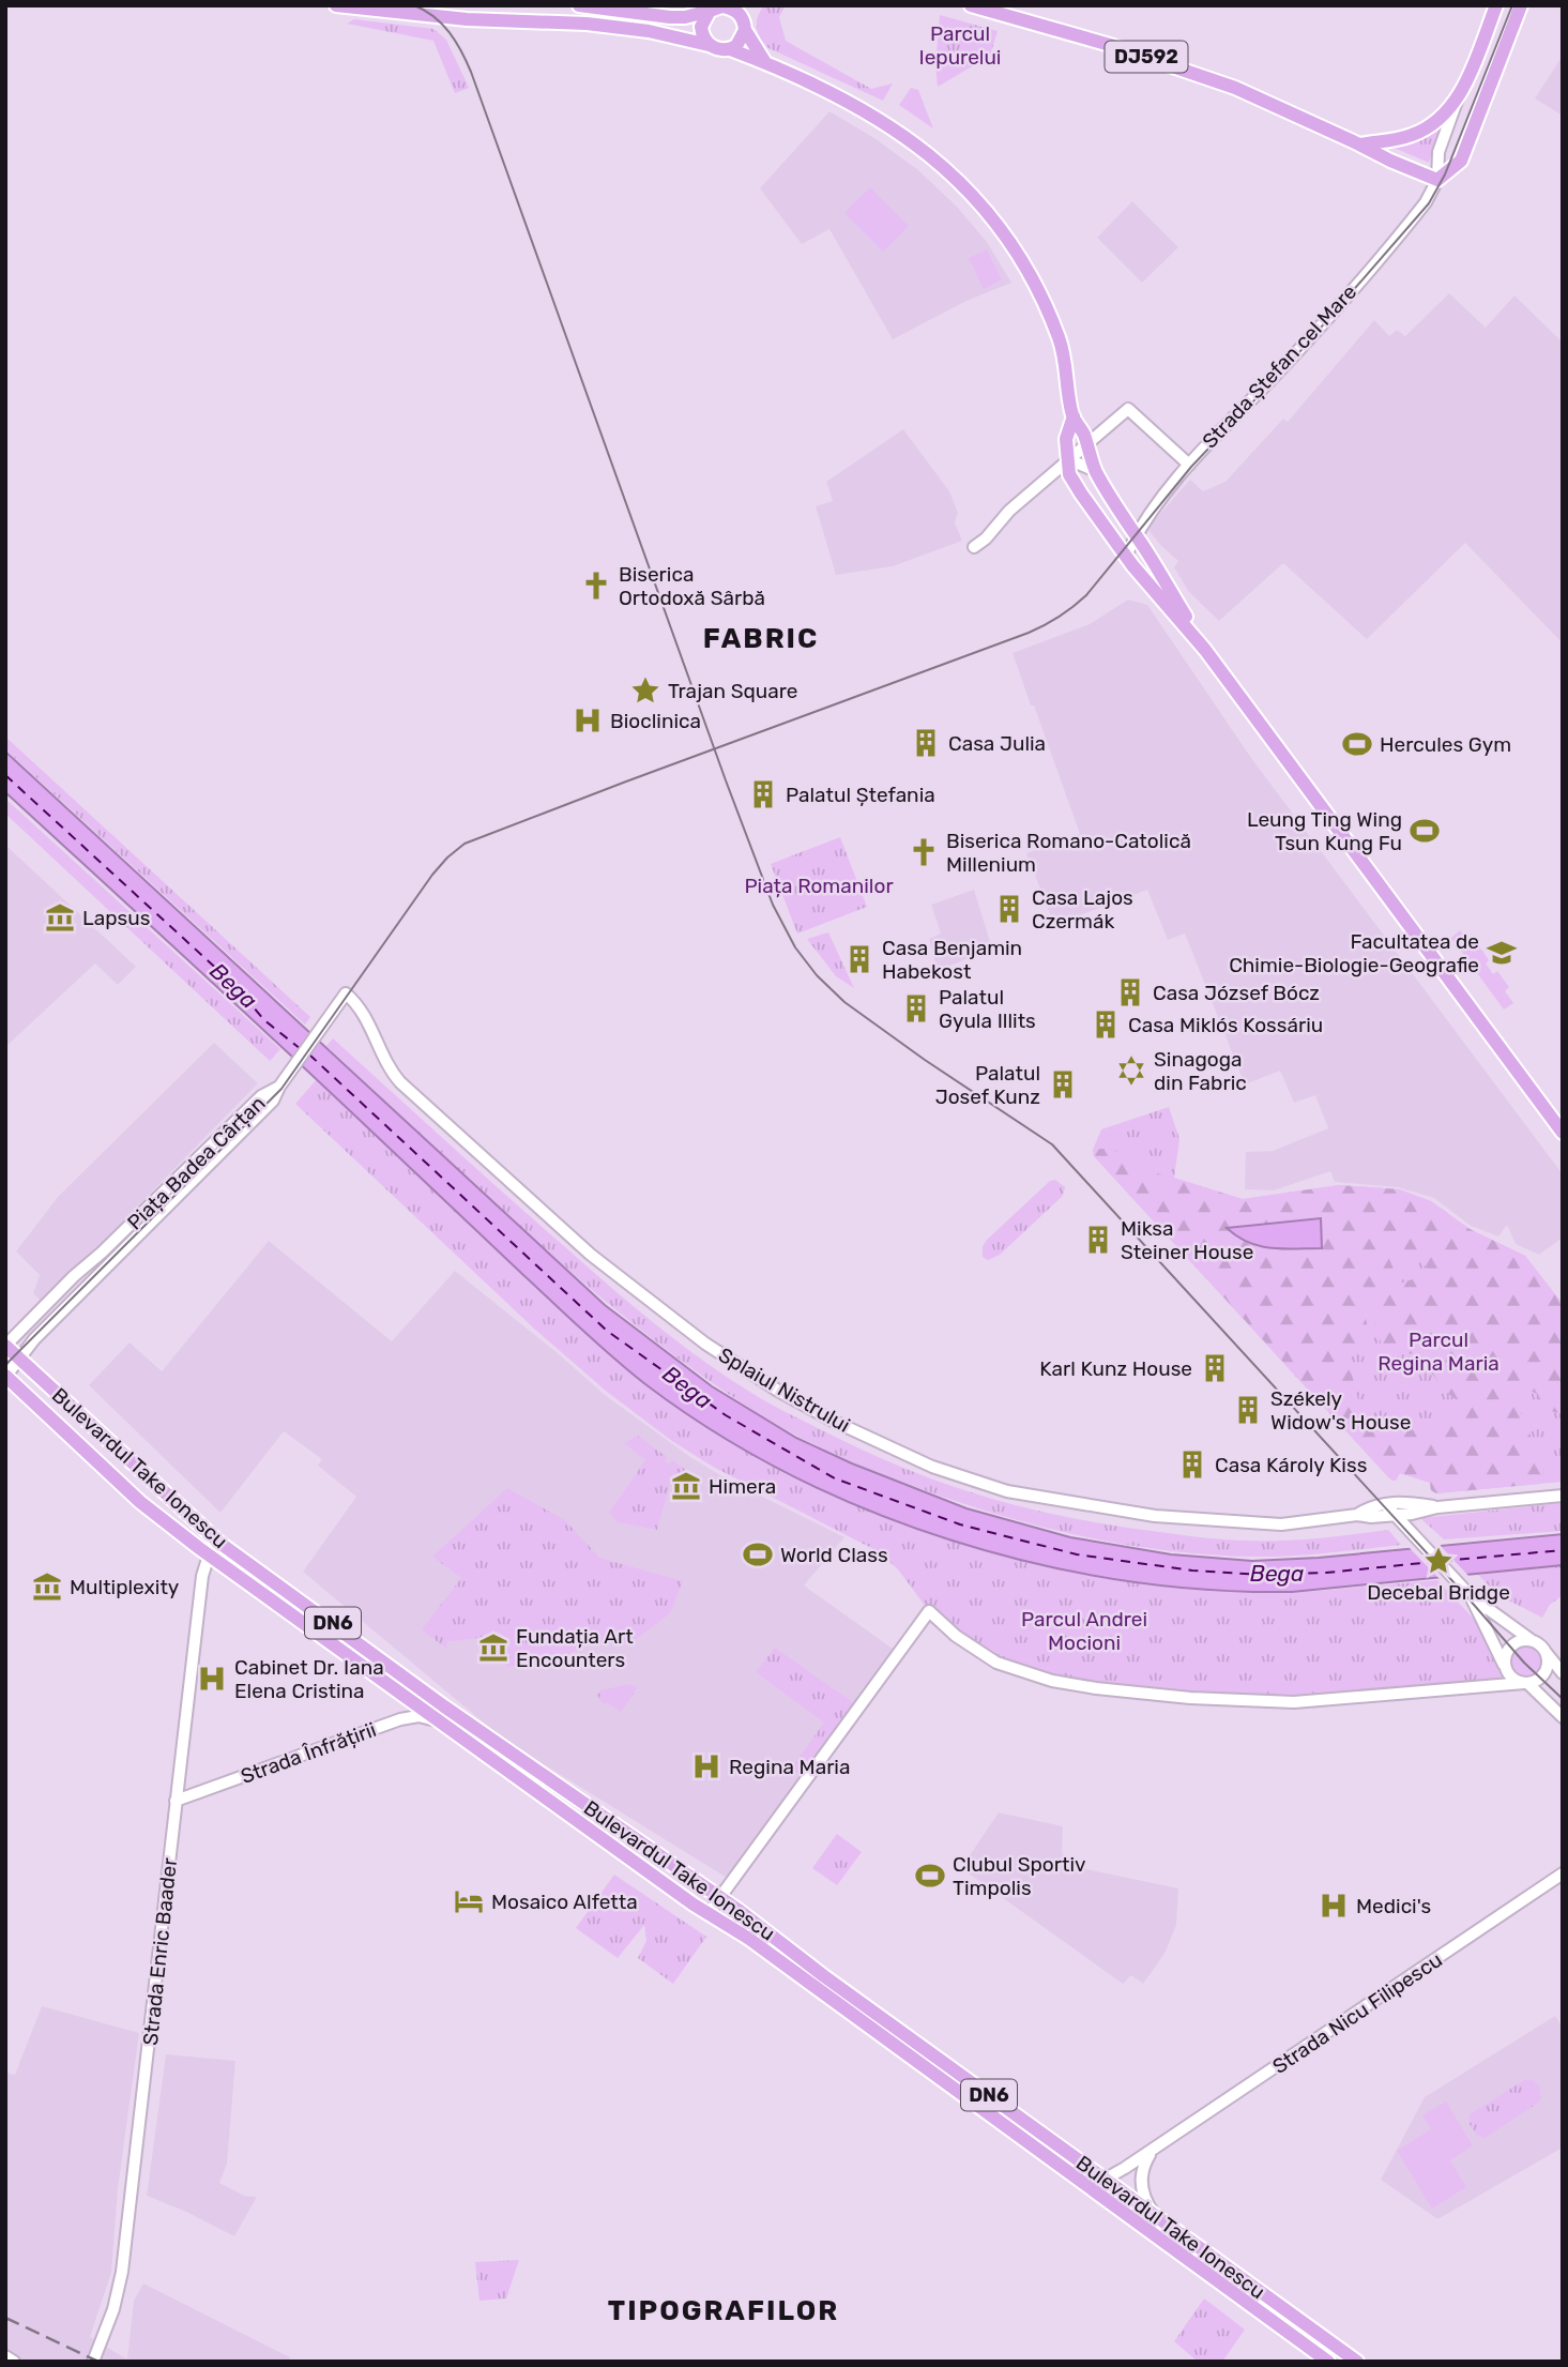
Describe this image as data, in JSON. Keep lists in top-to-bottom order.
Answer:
{
  "streets": {
    "main road": [
      "DJ592",
      "Strada Ștefan cel Mare",
      "Bulevardul Take Ionescu",
      "DN6"
    ],
    "street": [
      "Piața Badea Cârțan",
      "Splaiul Nistrului",
      "Strada Înfrățirii",
      "Strada Enric Baader",
      "Strada Nicu Filipescu"
    ]
  },
  "crossings": [
    ["DJ592", "Strada Ștefan cel Mare"],
    ["Piața Badea Cârțan", "Splaiul Nistrului"],
    ["Piața Badea Cârțan", "Bulevardul Take Ionescu"],
    ["Piața Badea Cârțan", "DN6"],
    ["Bulevardul Take Ionescu", "DN6"],
    ["Bulevardul Take Ionescu", "Strada Înfrățirii"],
    ["Bulevardul Take Ionescu", "Strada Enric Baader"],
    ["Bulevardul Take Ionescu", "Strada Nicu Filipescu"],
    ["Strada Înfrățirii", "Strada Enric Baader"]
  ],
  "districts": ["FABRIC", "TIPOGRAFILOR"],
  "water": ["Bega"],
  "parks": [
    "Parcul Iepurelui",
    "Piața Romanilor",
    "Parcul Regina Maria",
    "Parcul Andrei Mocioni"
  ],
  "places": {
    "church": ["Biserica Ortodoxă Sârbă", "Biserica Romano-Catolică Millenium"],
    "place": ["Trajan Square", "Decebal Bridge"],
    "hospital": [
      "Bioclinica",
      "Cabinet Dr. Iana Elena Cristina",
      "Regina Maria",
      "Medici's"
    ],
    "building": [
      "Casa Julia",
      "Palatul Ștefania",
      "Casa Lajos Czermák",
      "Casa Benjamin Habekost",
      "Casa József Bócz",
      "Palatul Gyula Illits",
      "Casa Miklós Kossáriu",
      "Palatul Josef Kunz",
      "Miksa Steiner House",
      "Karl Kunz House",
      "Székely Widow's House",
      "Casa Károly Kiss"
    ],
    "sports": [
      "Hercules Gym",
      "Leung Ting Wing Tsun Kung Fu",
      "World Class",
      "Clubul Sportiv Timpolis"
    ],
    "museum": [
      "Lapsus",
      "Himera",
      "Multiplexity",
      "Fundația Art Encounters"
    ],
    "school or university": ["Facultatea de Chimie-Biologie-Geografie"],
    "synagogue": ["Sinagoga din Fabric"],
    "hotel": ["Mosaico Alfetta"]
  }
}
